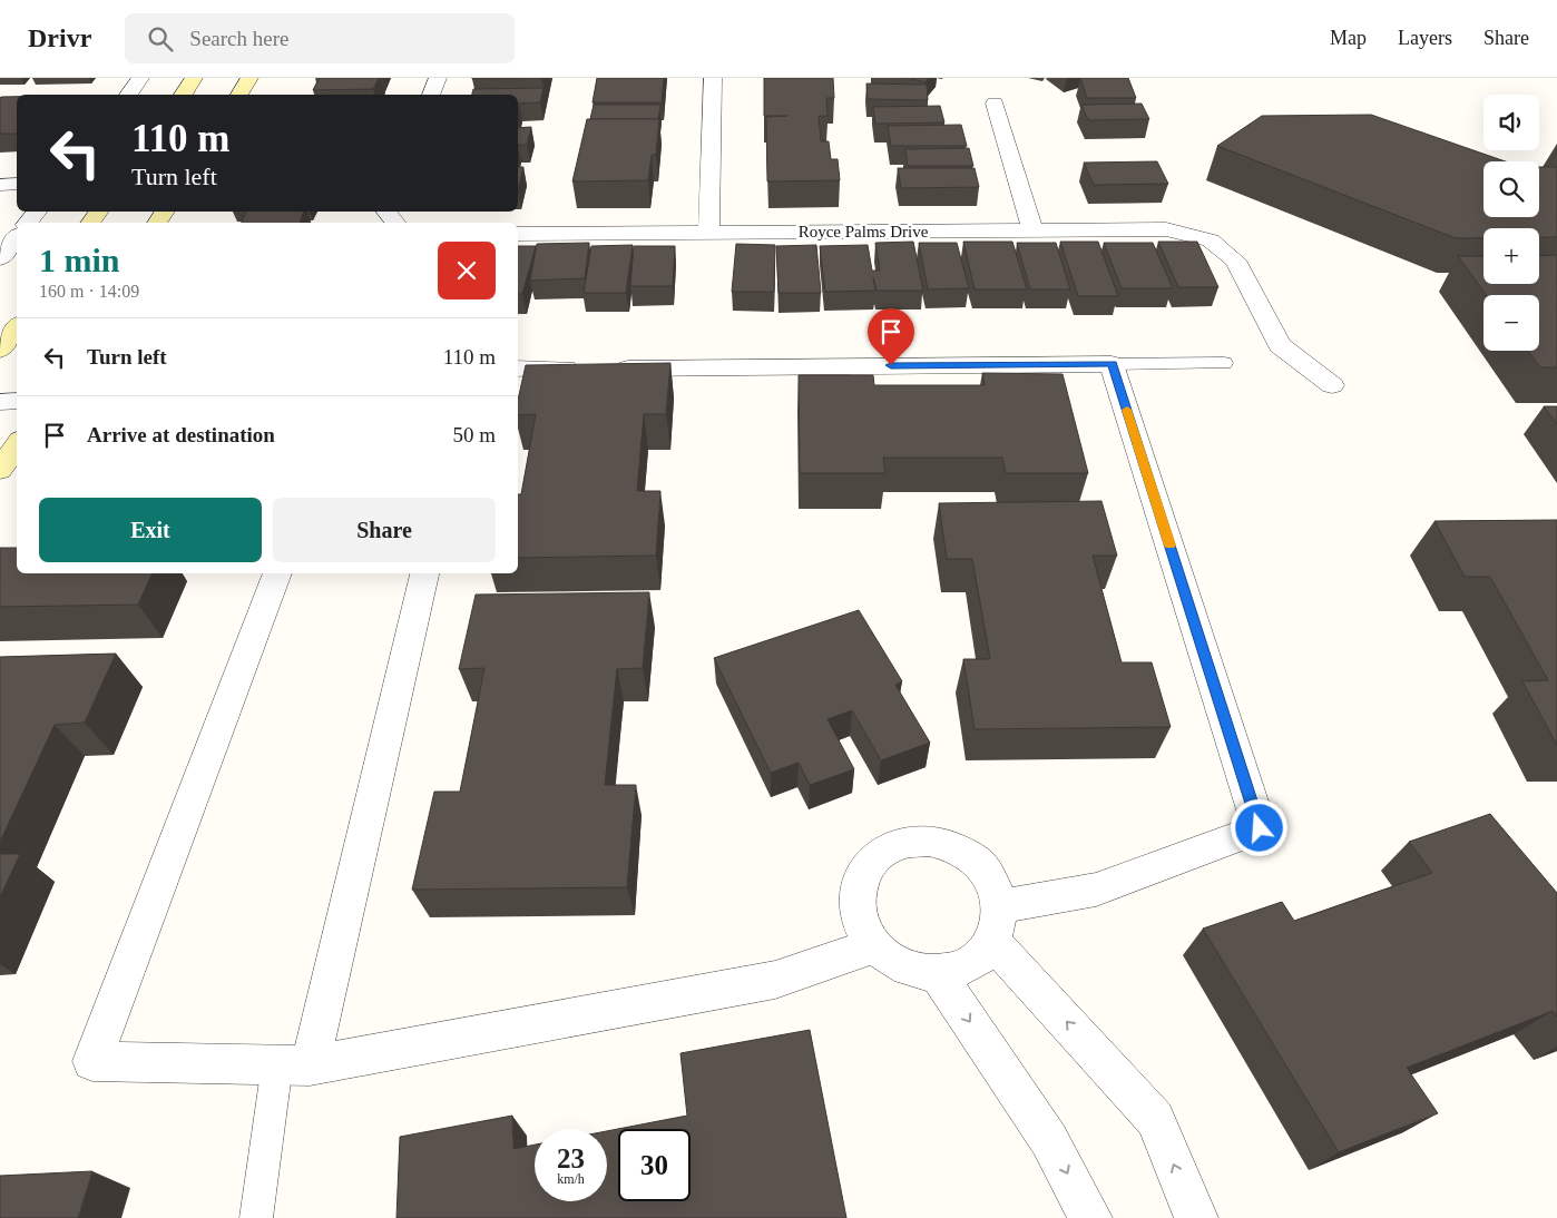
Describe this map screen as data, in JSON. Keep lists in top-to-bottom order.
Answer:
{
  "streets": {
    "street": ["Royce Palms Drive"]
  },
  "page": {
    "header": "Drivr",
    "search": "Search here",
    "nav": ["Map", "Layers", "Share"],
    "map_buttons": ["+", "−"],
    "turn": ["110 m", "Turn left"],
    "heading": ["1 min", "160 m · 14:09"],
    "list": [
      {
        "name": "Turn left",
        "value": "110 m"
      },
      {
        "name": "Arrive at destination",
        "value": "50 m"
      }
    ],
    "buttons": ["Exit", "Share"],
    "speed": "23 km/h",
    "limit": "30"
  }
}
